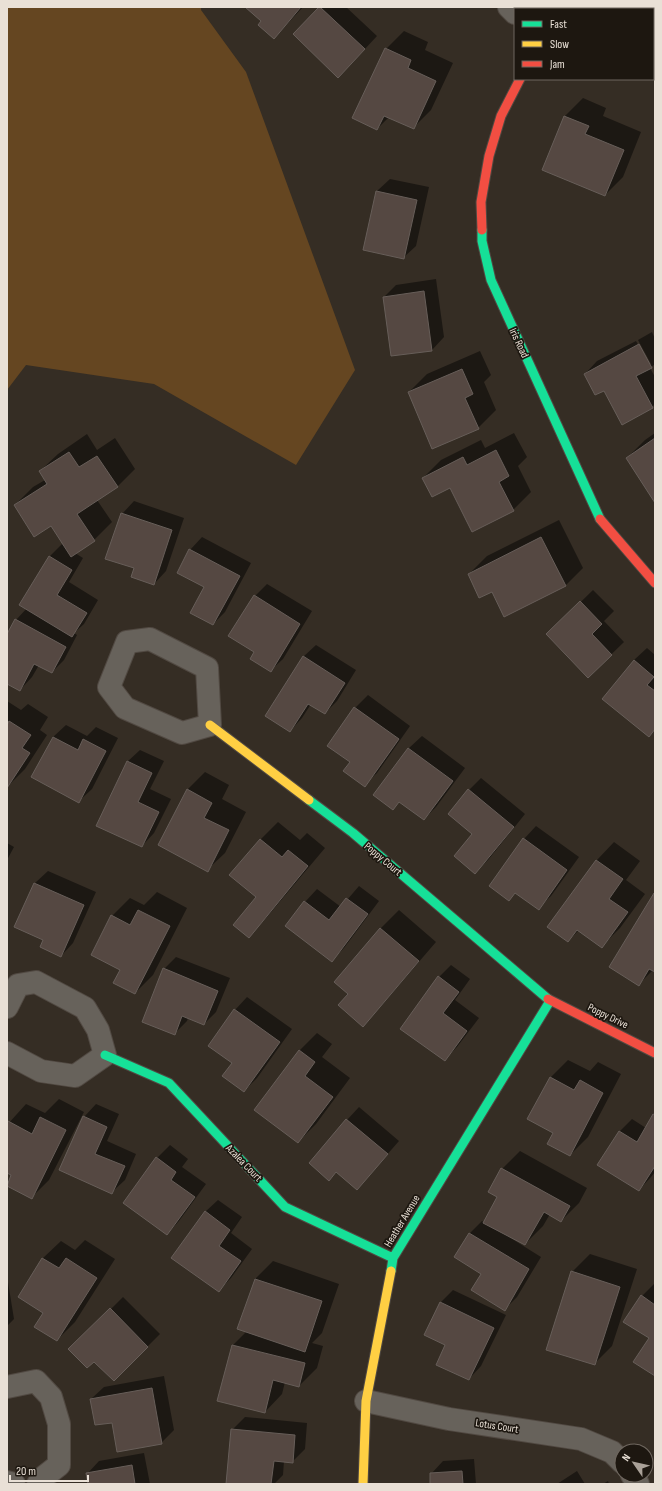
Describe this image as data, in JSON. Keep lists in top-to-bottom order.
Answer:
{
  "streets": {
    "street": [
      "Iris Road",
      "Poppy Court",
      "Poppy Drive",
      "Azalea Court",
      "Heather Avenue",
      "Lotus Court"
    ]
  },
  "crossings": [
    ["Poppy Court", "Poppy Drive"],
    ["Poppy Court", "Heather Avenue"],
    ["Poppy Drive", "Heather Avenue"],
    ["Azalea Court", "Heather Avenue"],
    ["Heather Avenue", "Lotus Court"]
  ],
  "legend": ["Fast", "Slow", "Jam"],
  "scale_bar": "20 m",
  "north": "top left"
}
